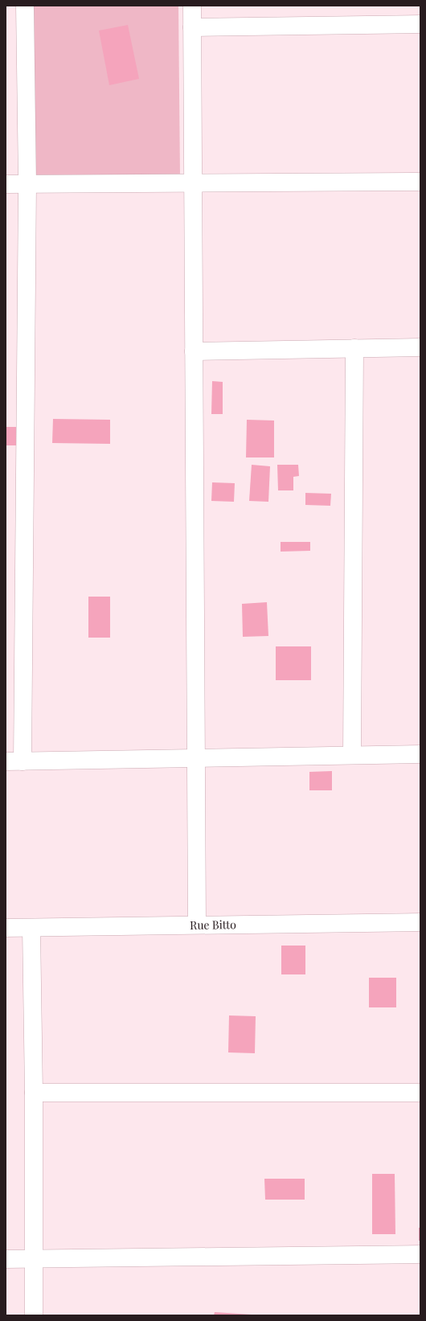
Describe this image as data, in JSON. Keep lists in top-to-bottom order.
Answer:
{
  "streets": {
    "street": ["Rue Bitto"]
  }
}
